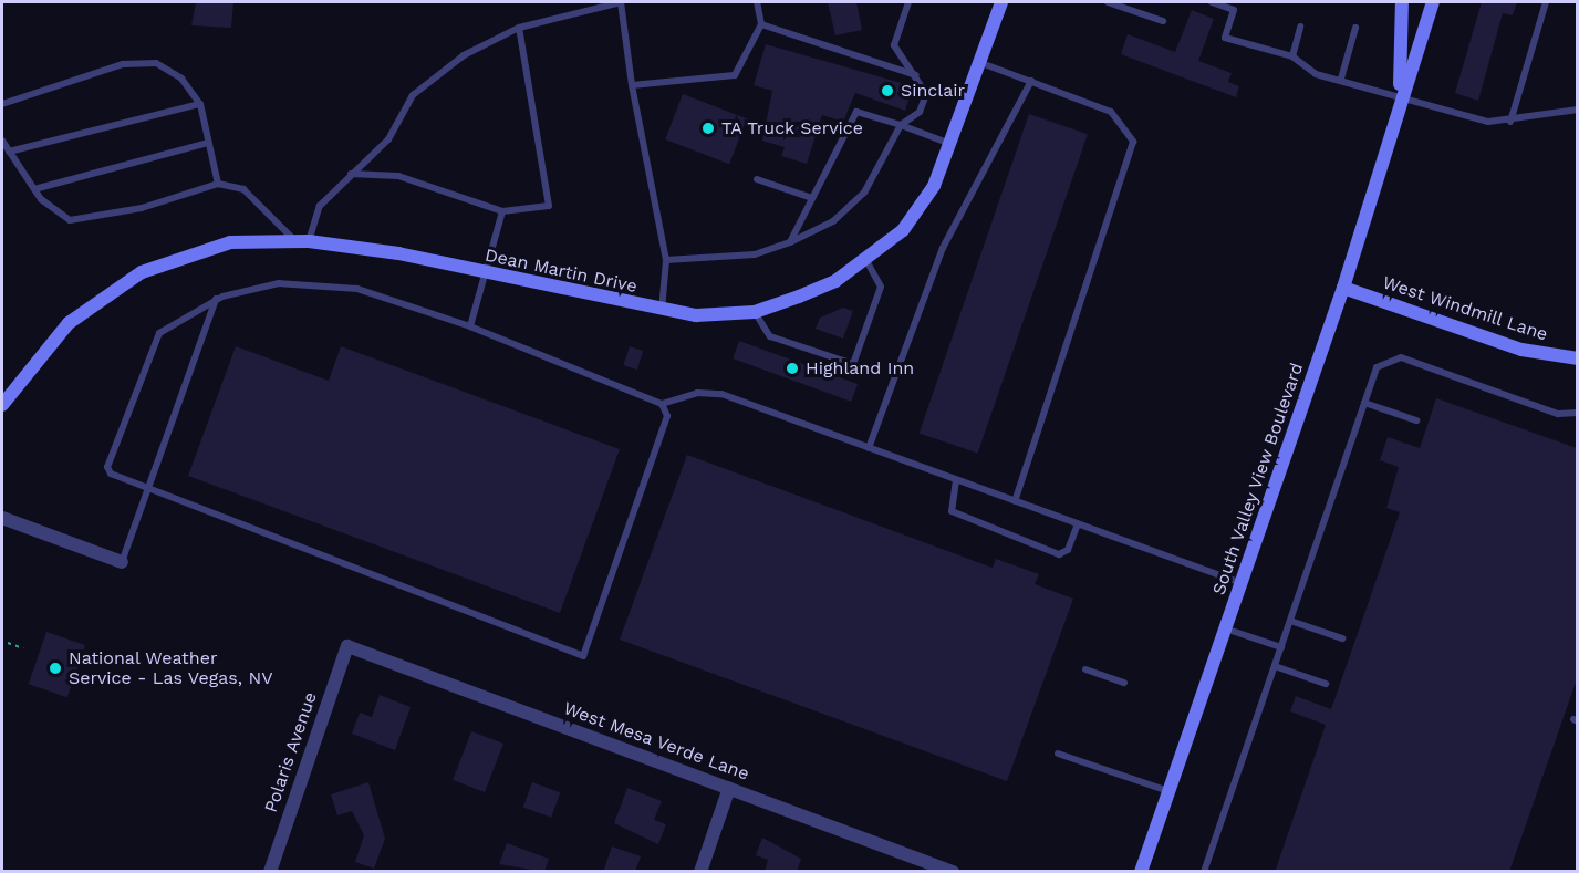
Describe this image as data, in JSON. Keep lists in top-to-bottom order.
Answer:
{
  "streets": {
    "main road": ["Dean Martin Drive", "West Windmill Lane", "South Valley View Boulevard"],
    "street": ["West Mesa Verde Lane", "Polaris Avenue"]
  },
  "crossings": [
    ["West Windmill Lane", "South Valley View Boulevard"],
    ["West Mesa Verde Lane", "Polaris Avenue"]
  ],
  "places": [
    "Sinclair",
    "TA Truck Service",
    "Highland Inn",
    "National Weather Service - Las Vegas, NV"
  ]
}
